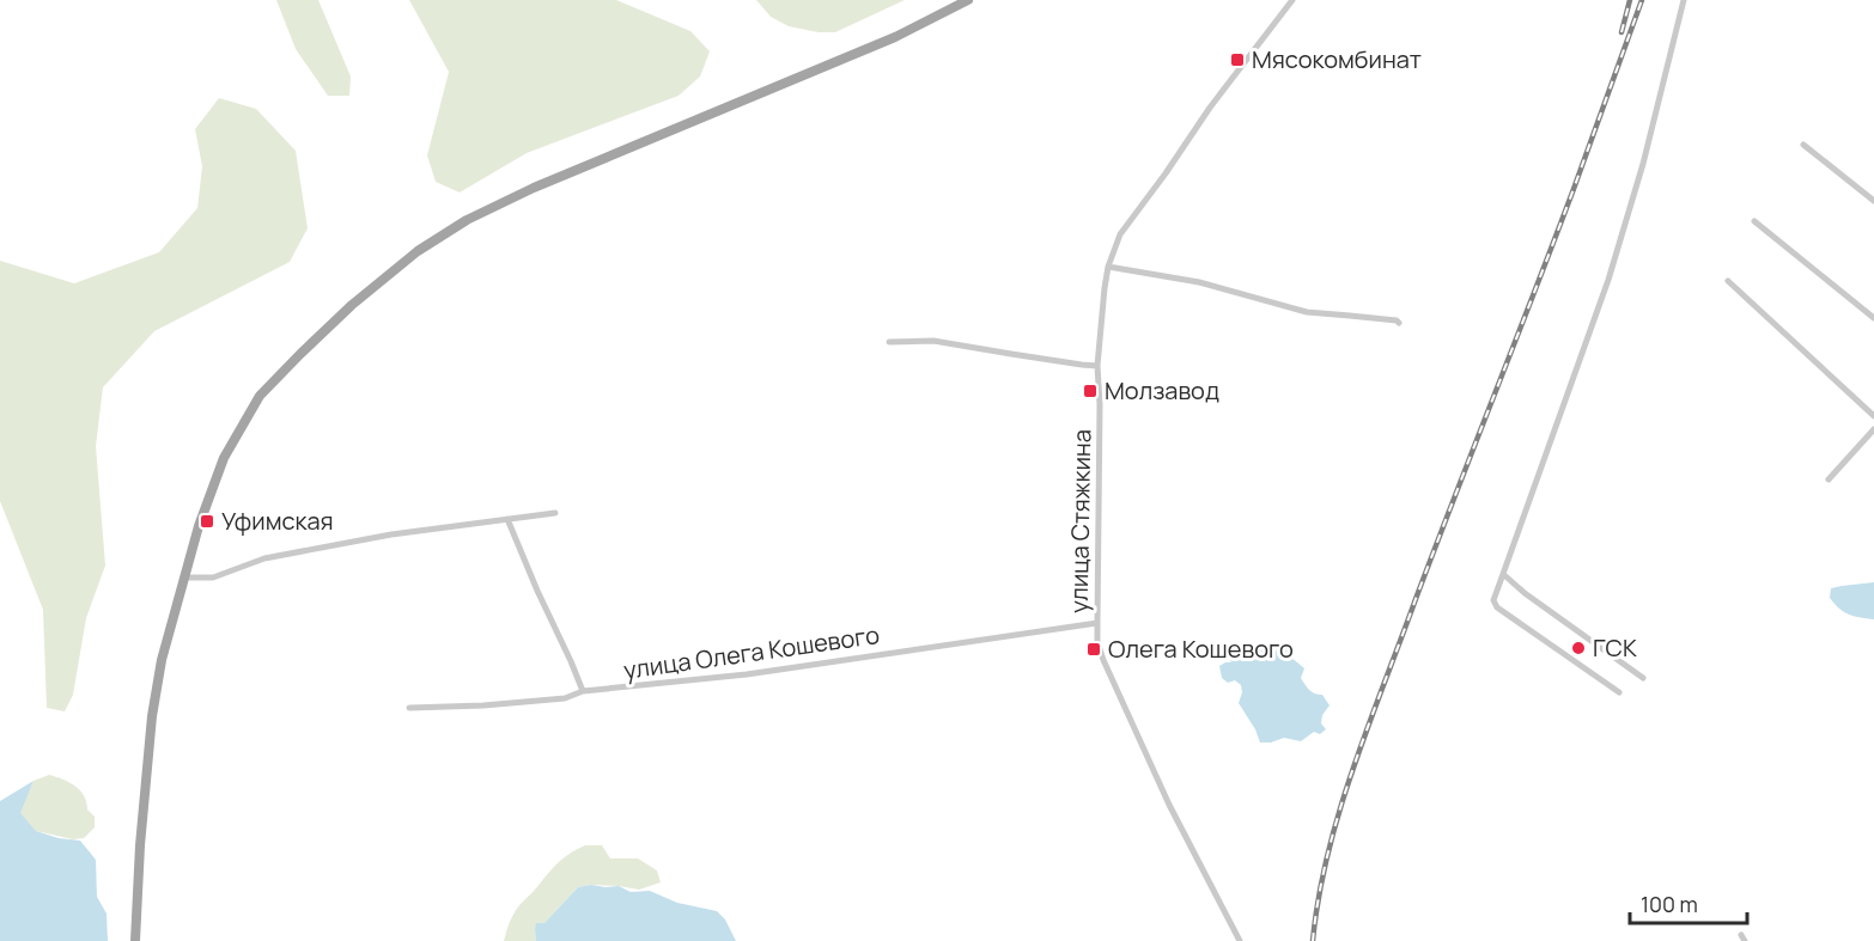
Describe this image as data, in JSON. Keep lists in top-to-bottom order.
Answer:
{
  "streets": {
    "street": ["улица Стяжкина", "улица Олега Кошевого"]
  },
  "crossings": [
    ["улица Стяжкина", "улица Олега Кошевого"]
  ],
  "places": {
    "transit": [
      "Мясокомбинат",
      "Молзавод",
      "Уфимская",
      "Олега Кошевого"
    ],
    "other": ["ГСК"]
  },
  "scale_bar": "100 m"
}
